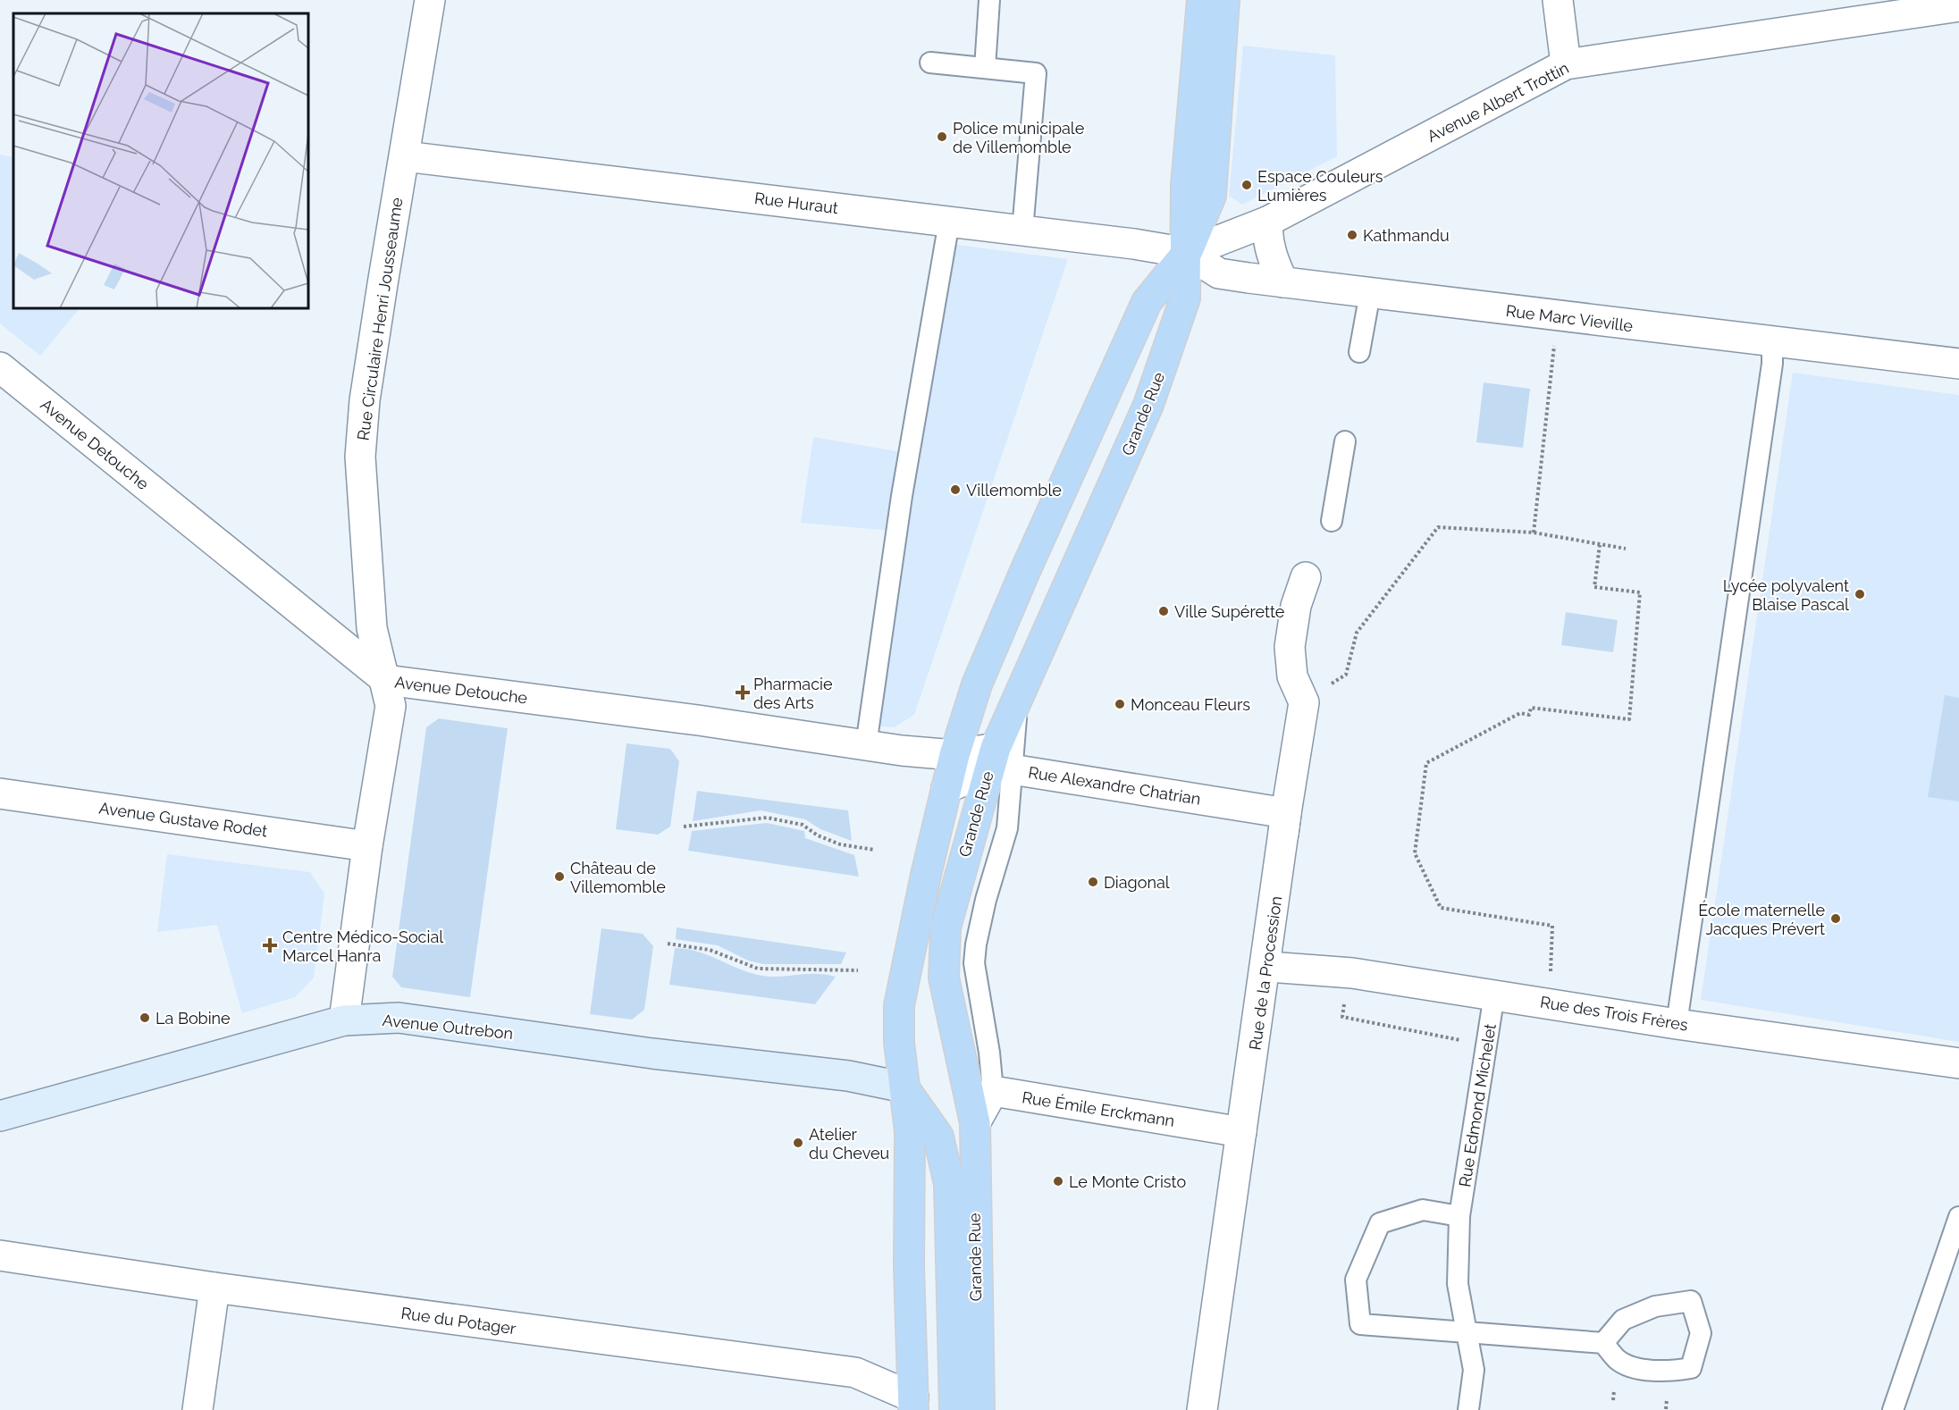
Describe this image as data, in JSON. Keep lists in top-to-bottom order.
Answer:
{
  "streets": {
    "main road": ["Grande Rue", "Avenue Outrebon"],
    "street": [
      "Avenue Albert Trottin",
      "Rue Huraut",
      "Rue Marc Vieville",
      "Rue Circulaire Henri Jousseaume",
      "Avenue Detouche",
      "Rue Alexandre Chatrian",
      "Avenue Gustave Rodet",
      "Rue de la Procession",
      "Rue des Trois Frères",
      "Rue Émile Erckmann",
      "Rue du Potager"
    ],
    "lane": ["Rue Edmond Michelet"]
  },
  "crossings": [
    ["Avenue Albert Trottin", "Rue Huraut"],
    ["Avenue Albert Trottin", "Rue Marc Vieville"],
    ["Avenue Albert Trottin", "Grande Rue"],
    ["Rue Huraut", "Rue Marc Vieville"],
    ["Rue Huraut", "Rue Circulaire Henri Jousseaume"],
    ["Rue Huraut", "Grande Rue"],
    ["Rue Marc Vieville", "Grande Rue"],
    ["Rue Circulaire Henri Jousseaume", "Avenue Detouche"],
    ["Rue Circulaire Henri Jousseaume", "Avenue Gustave Rodet"],
    ["Rue Circulaire Henri Jousseaume", "Avenue Outrebon"],
    ["Grande Rue", "Avenue Detouche"],
    ["Grande Rue", "Rue Alexandre Chatrian"],
    ["Grande Rue", "Avenue Outrebon"],
    ["Grande Rue", "Rue du Potager"],
    ["Avenue Detouche", "Rue Alexandre Chatrian"],
    ["Rue Alexandre Chatrian", "Rue de la Procession"],
    ["Rue de la Procession", "Rue des Trois Frères"],
    ["Rue de la Procession", "Rue Émile Erckmann"],
    ["Rue des Trois Frères", "Rue Edmond Michelet"]
  ],
  "places": {
    "other": [
      "Police municipale de Villemomble",
      "Espace Couleurs Lumières",
      "Kathmandu",
      "Villemomble",
      "Lycée polyvalent Blaise Pascal",
      "Ville Supérette",
      "Monceau Fleurs",
      "Château de Villemomble",
      "Diagonal",
      "École maternelle Jacques Prévert",
      "La Bobine",
      "Atelier du Cheveu",
      "Le Monte Cristo"
    ],
    "health": ["Pharmacie des Arts", "Centre Médico-Social Marcel Hanra"]
  }
}
